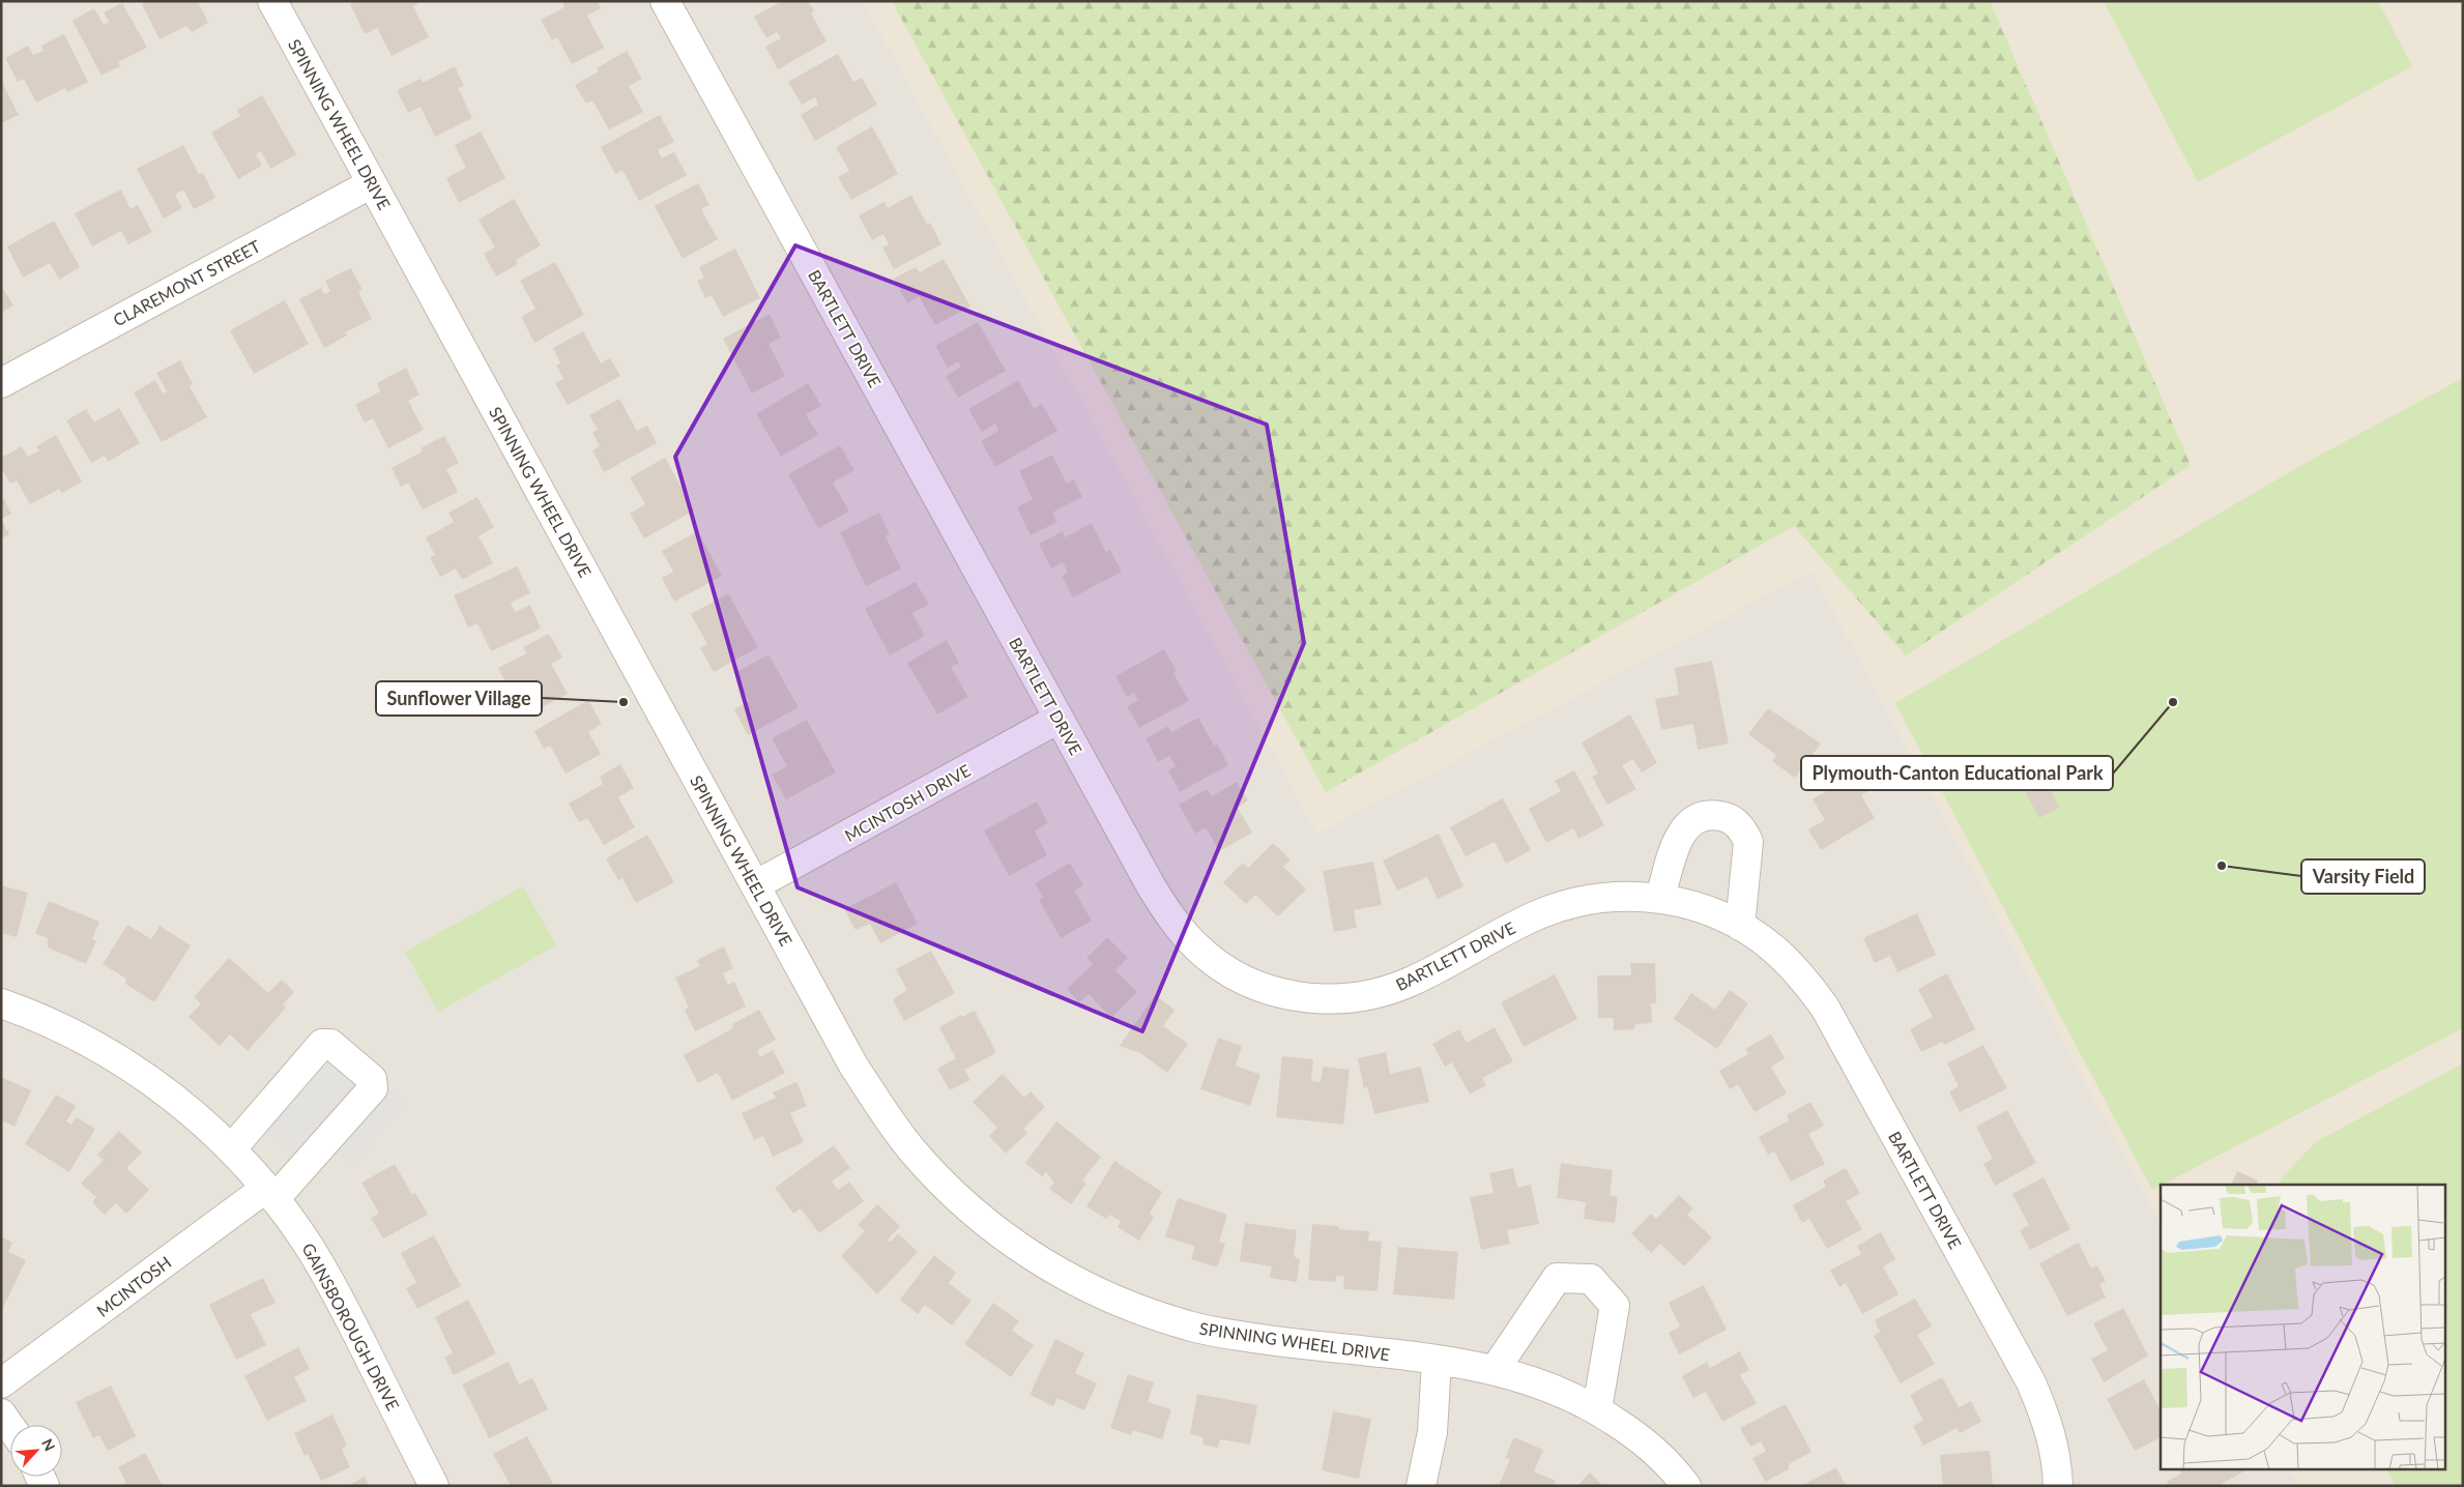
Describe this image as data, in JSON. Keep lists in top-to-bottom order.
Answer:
{
  "streets": {
    "street": [
      "SPINNING WHEEL DRIVE",
      "CLAREMONT STREET",
      "BARTLETT DRIVE",
      "MCINTOSH DRIVE",
      "MCINTOSH",
      "GAINSBOROUGH DRIVE"
    ]
  },
  "crossings": [
    ["SPINNING WHEEL DRIVE", "CLAREMONT STREET"],
    ["SPINNING WHEEL DRIVE", "MCINTOSH DRIVE"],
    ["BARTLETT DRIVE", "MCINTOSH DRIVE"],
    ["MCINTOSH", "GAINSBOROUGH DRIVE"]
  ],
  "places": ["Sunflower Village", "Plymouth-Canton Educational Park", "Varsity Field"],
  "north": "top right"
}
